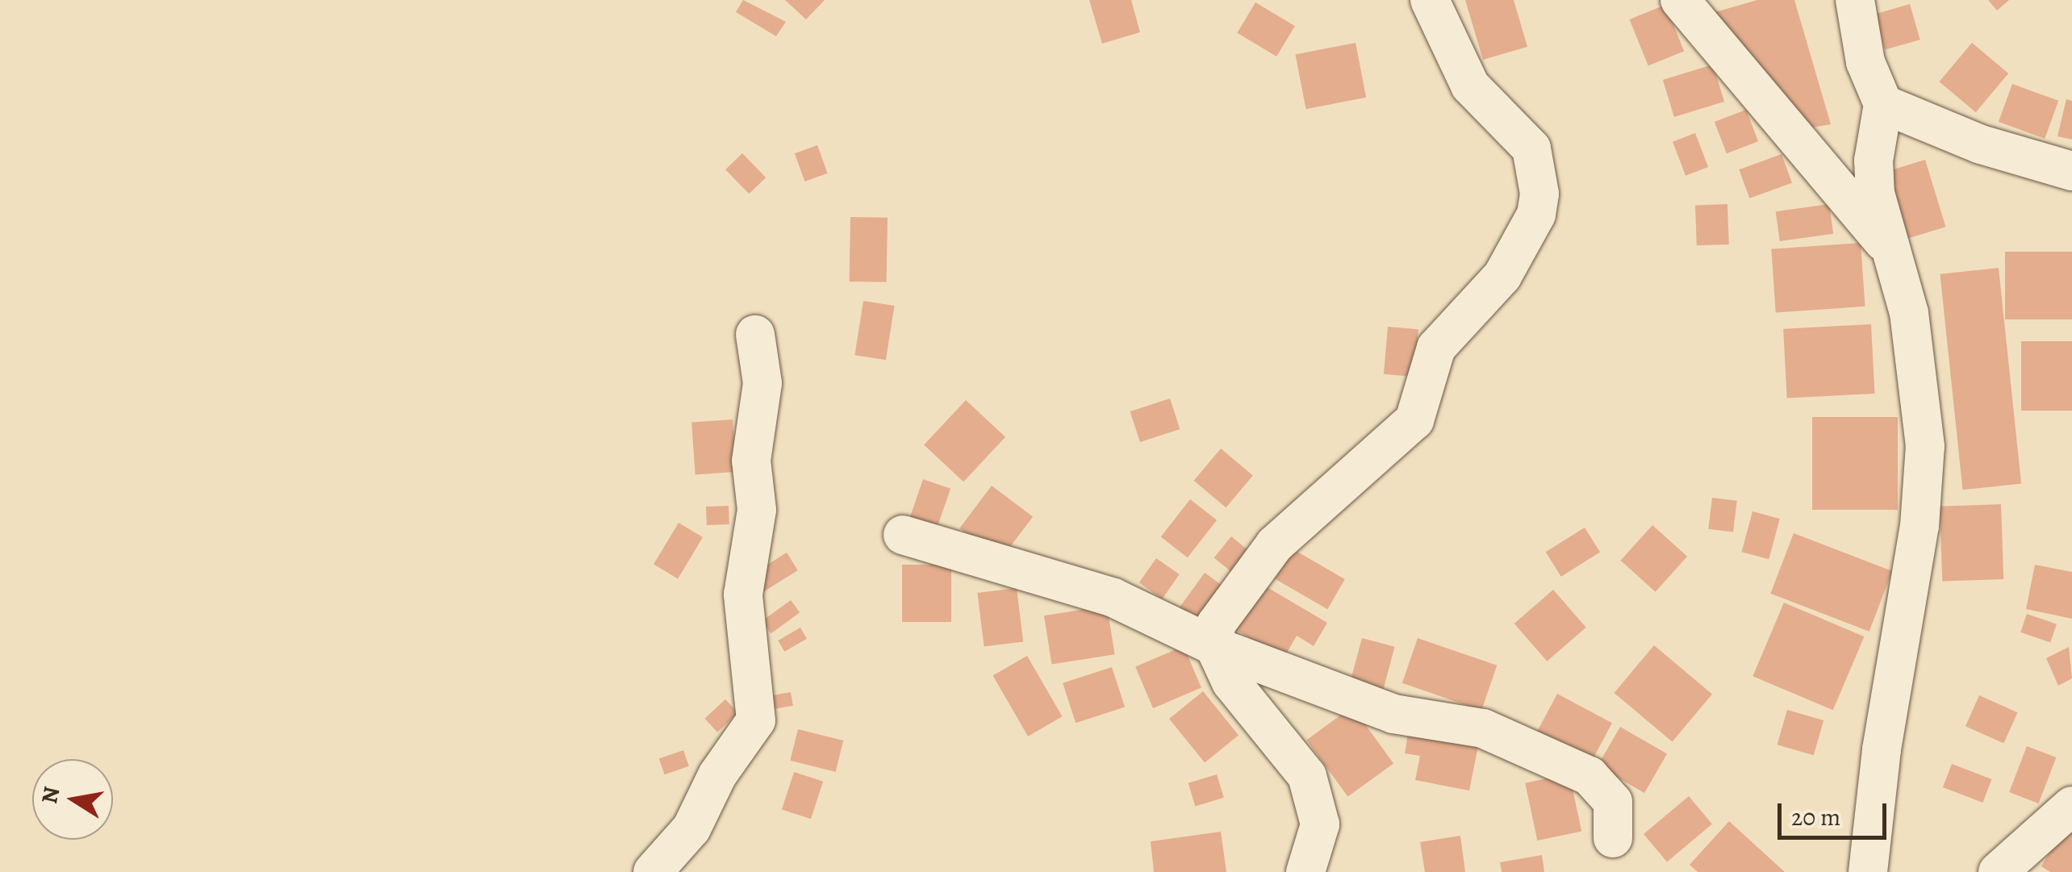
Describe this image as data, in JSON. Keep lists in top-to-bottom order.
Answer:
{
  "scale_bar": "20 m",
  "north": "left"
}
